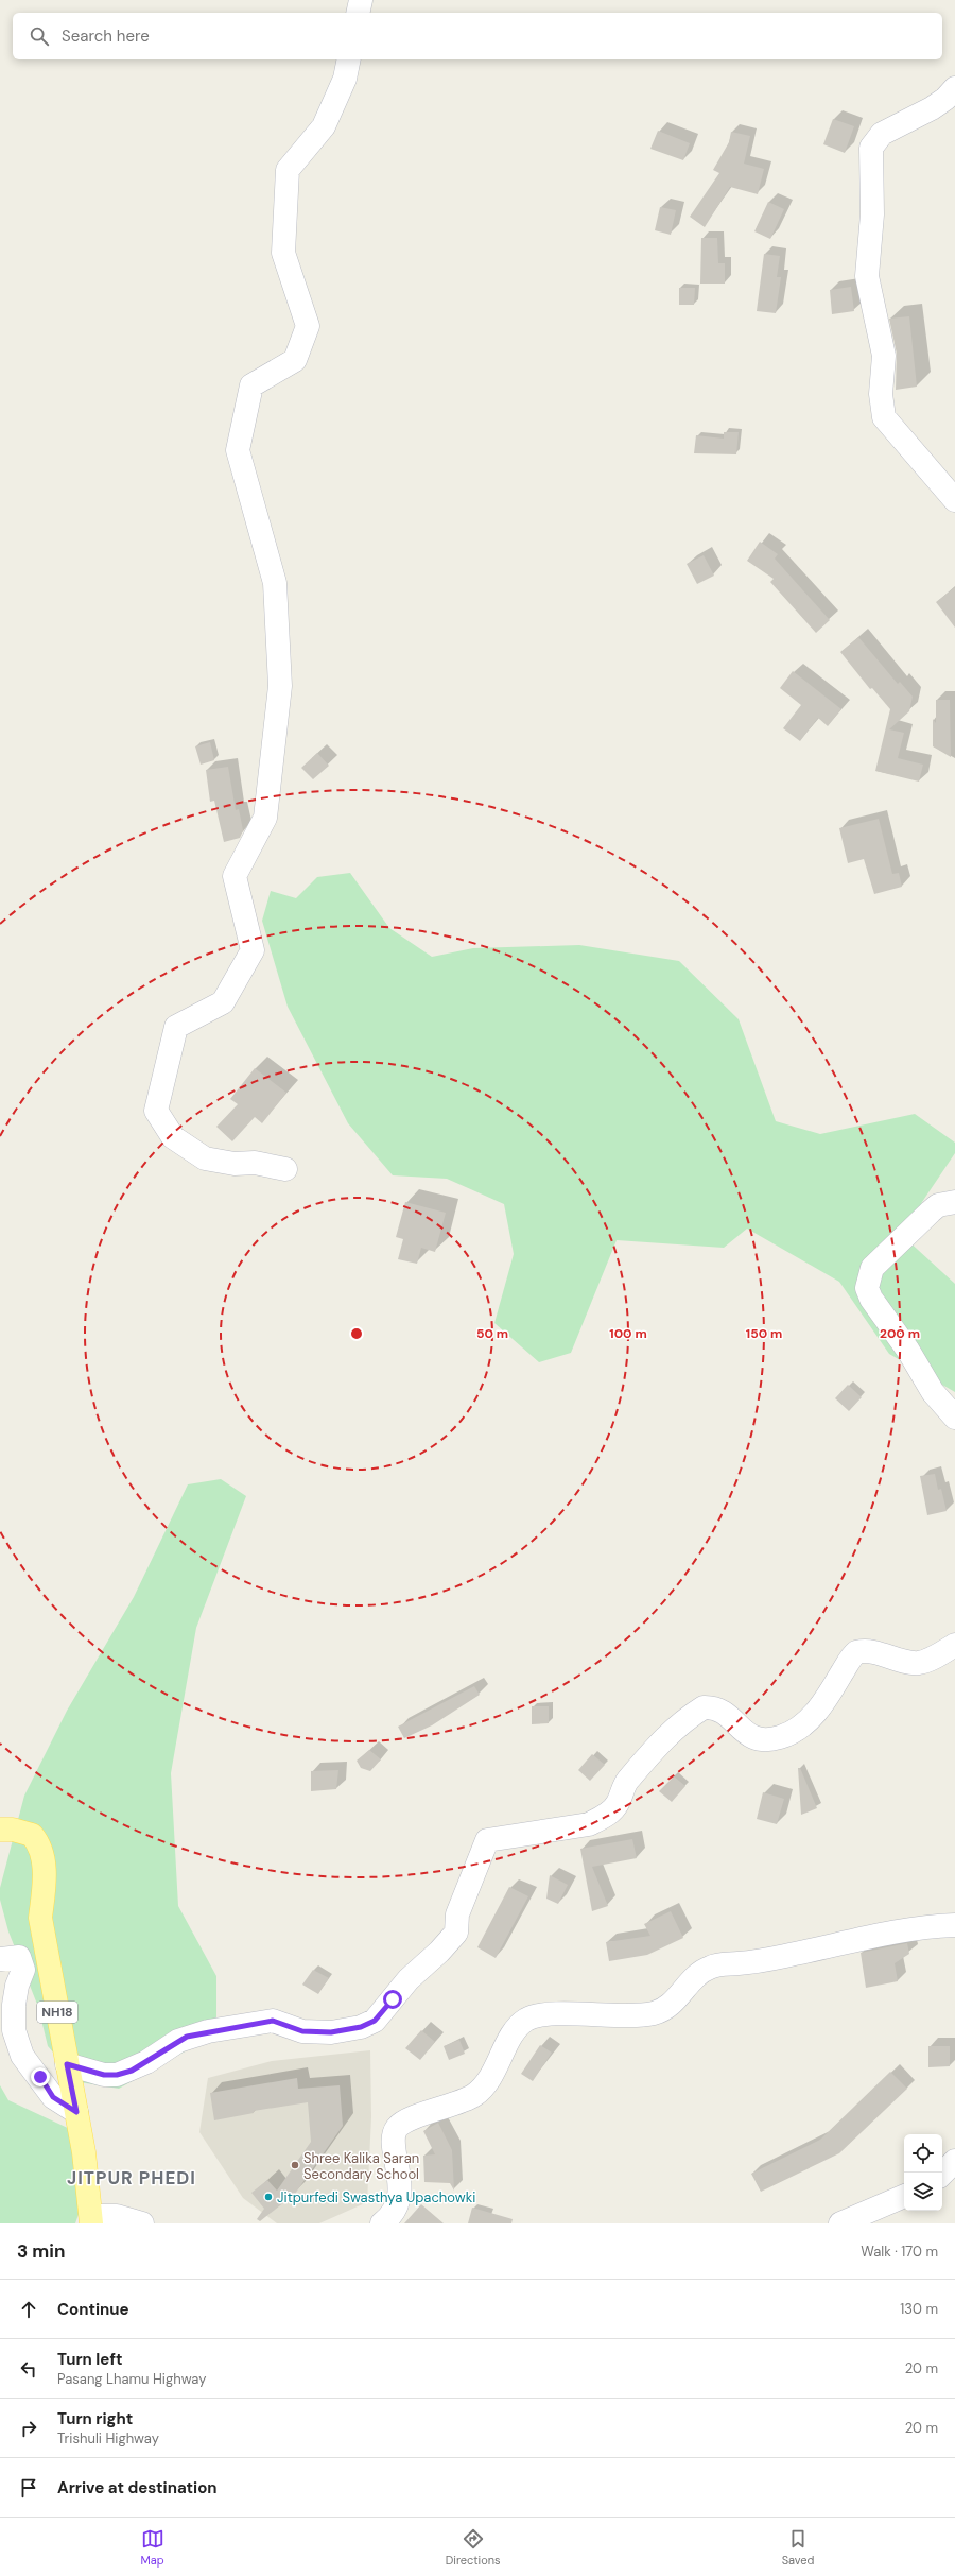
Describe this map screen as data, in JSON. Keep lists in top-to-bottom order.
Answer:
{
  "streets": {
    "main road": ["NH18"]
  },
  "districts": ["JITPUR PHEDI"],
  "places": ["Shree Kalika Saran Secondary School", "Jitpurfedi Swasthya Upachowki"],
  "page": {
    "search": "Search here",
    "heading": ["3 min", "Walk · 170 m"],
    "list": [
      ["Continue", "130 m"],
      ["Turn left", "Pasang Lhamu Highway", "20 m"],
      ["Turn right", "Trishuli Highway", "20 m"],
      "Arrive at destination"
    ],
    "nav": ["Map", "Directions", "Saved"]
  },
  "rings": [
    "50 m",
    "100 m",
    "150 m",
    "200 m"
  ]
}
